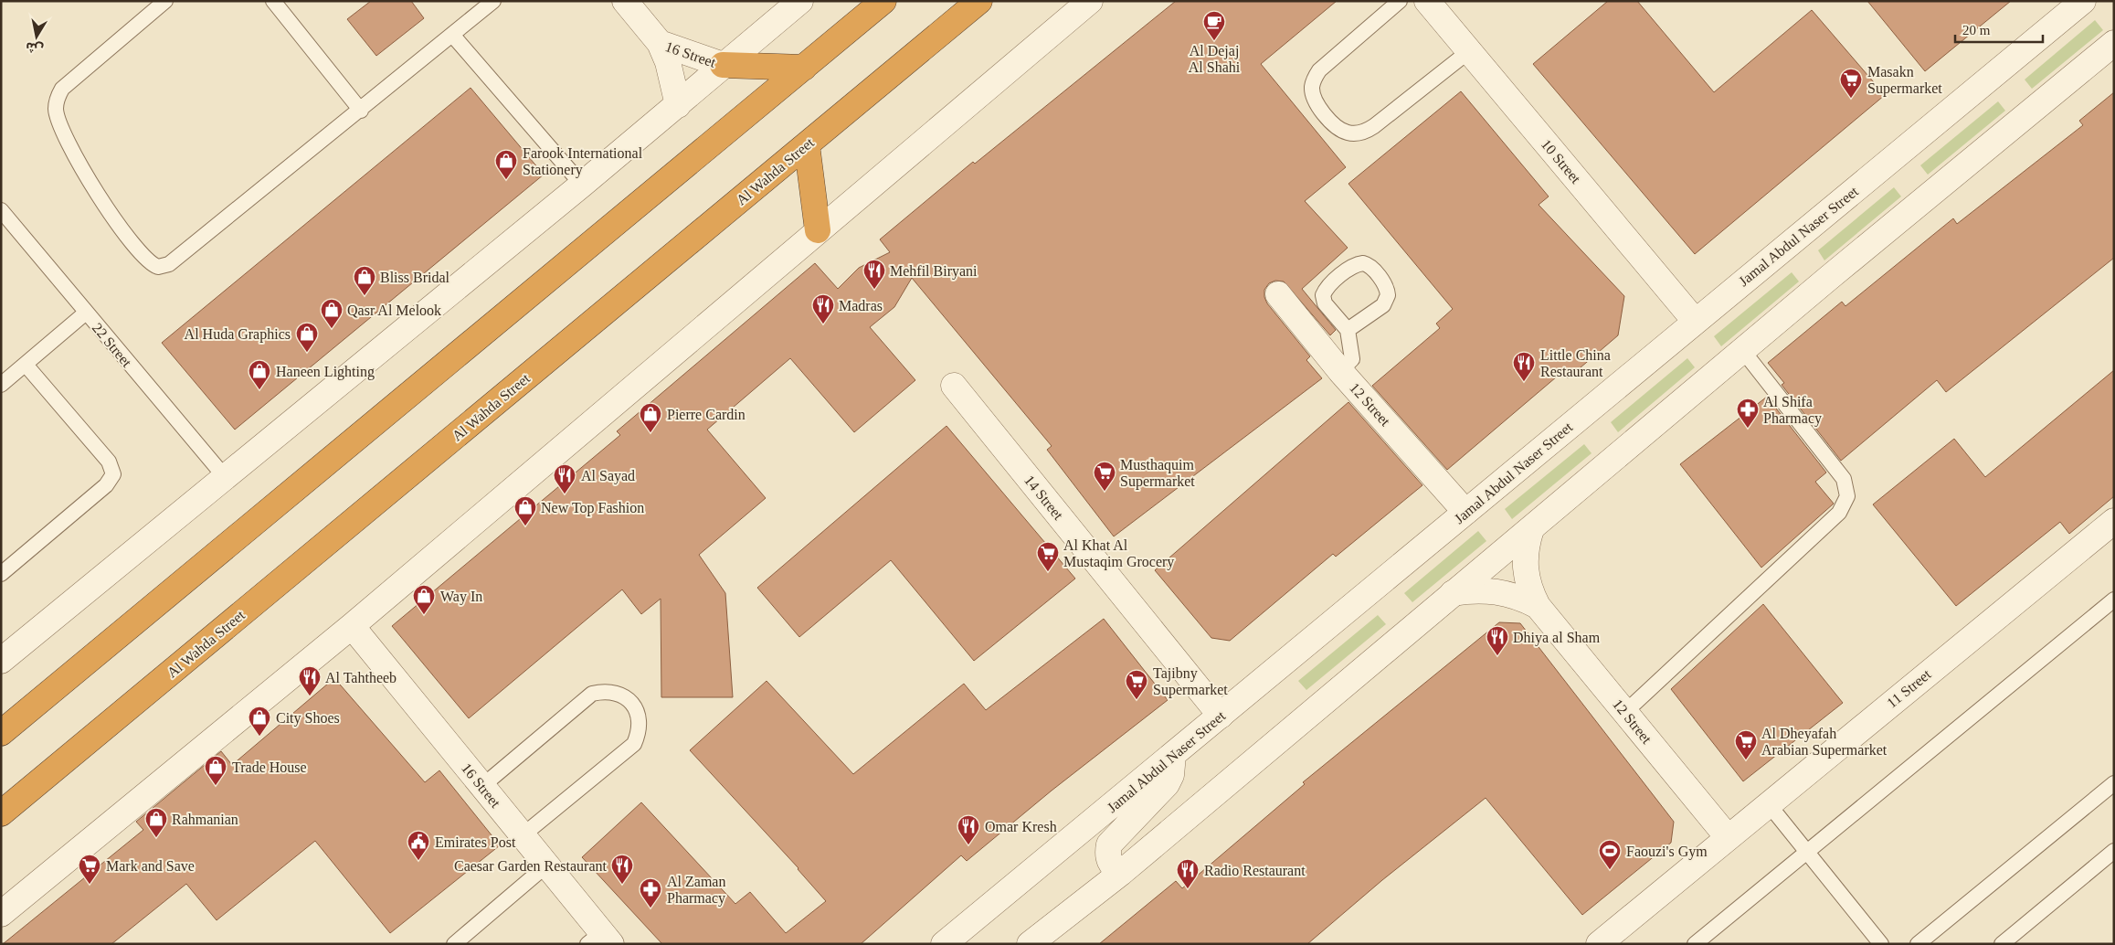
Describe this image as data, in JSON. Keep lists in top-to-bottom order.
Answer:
{
  "streets": {
    "highway": ["Al Wahda Street"],
    "street": [
      "16 Street",
      "10 Street",
      "Jamal Abdul Naser Street",
      "12 Street",
      "14 Street",
      "11 Street"
    ],
    "lane": ["22 Street"]
  },
  "crossings": [
    ["10 Street", "Jamal Abdul Naser Street"],
    ["Jamal Abdul Naser Street", "12 Street"],
    ["Jamal Abdul Naser Street", "14 Street"],
    ["12 Street", "11 Street"]
  ],
  "places": {
    "cafe": ["Al Dejaj Al Shahi"],
    "supermarket": [
      "Masakn Supermarket",
      "Musthaquim Supermarket",
      "Al Khat Al Mustaqim Grocery",
      "Tajibny Supermarket",
      "Al Dheyafah Arabian Supermarket",
      "Mark and Save"
    ],
    "shop": [
      "Farook International Stationery",
      "Bliss Bridal",
      "Qasr Al Melook",
      "Al Huda Graphics",
      "Haneen Lighting",
      "Pierre Cardin",
      "New Top Fashion",
      "Way In",
      "City Shoes",
      "Trade House",
      "Rahmanian"
    ],
    "restaurant": [
      "Mehfil Biryani",
      "Madras",
      "Little China Restaurant",
      "Al Sayad",
      "Dhiya al Sham",
      "Al Tahtheeb",
      "Omar Kresh",
      "Caesar Garden Restaurant",
      "Radio Restaurant"
    ],
    "pharmacy": ["Al Shifa Pharmacy", "Al Zaman Pharmacy"],
    "public building": ["Emirates Post"],
    "sports": ["Faouzi's Gym"]
  },
  "scale_bar": "20 m",
  "north": "bottom"
}
